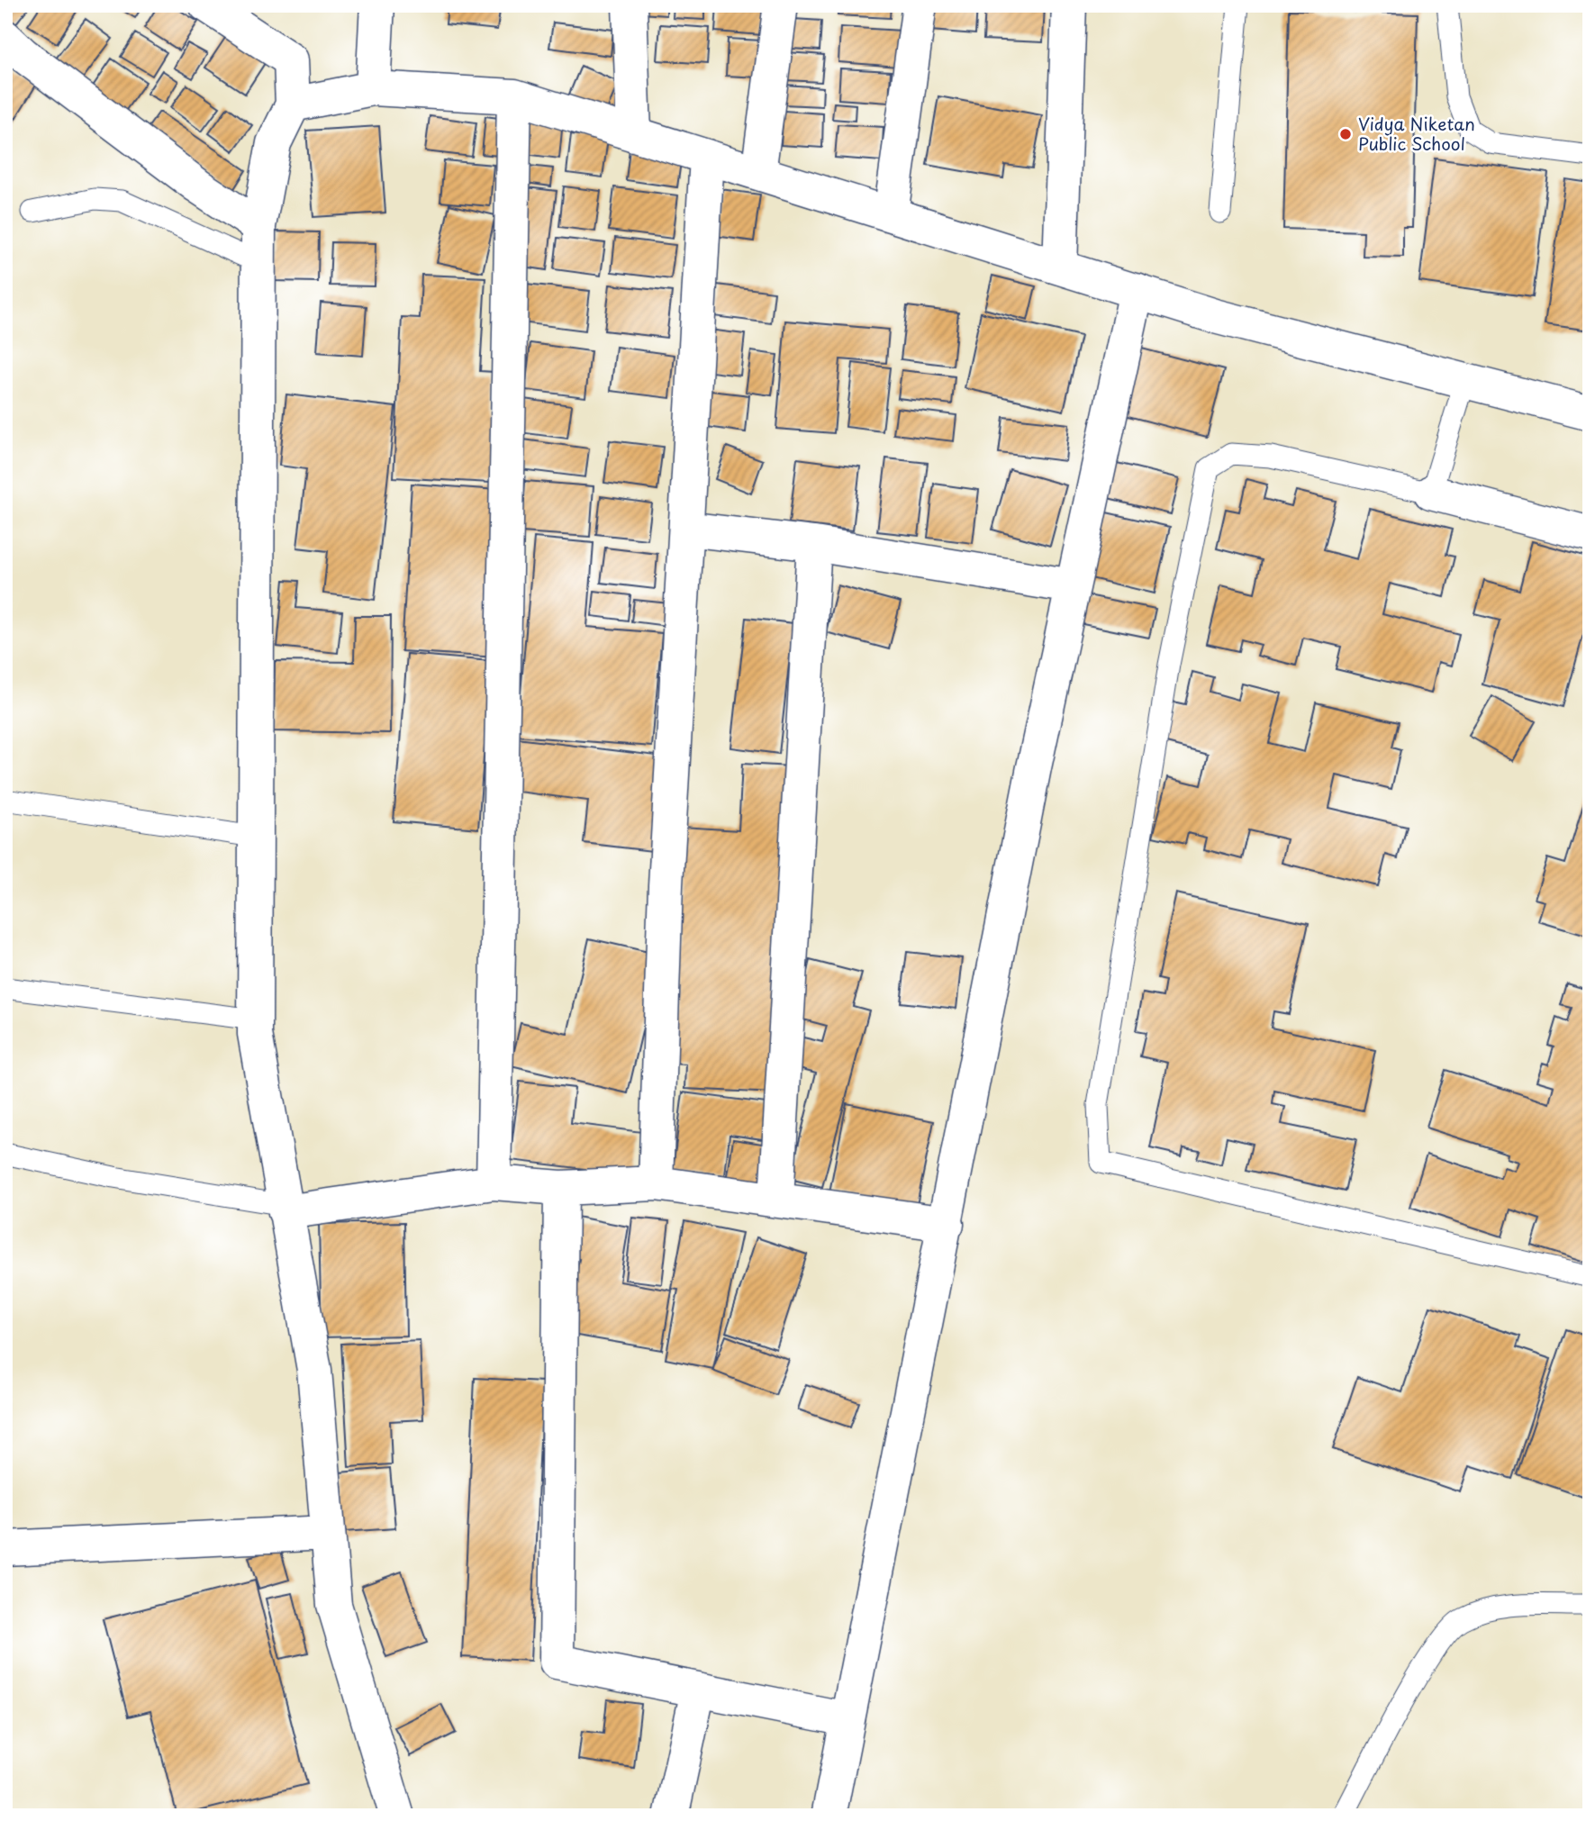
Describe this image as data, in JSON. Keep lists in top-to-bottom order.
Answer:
{
  "places": ["Vidya Niketan Public School"]
}
